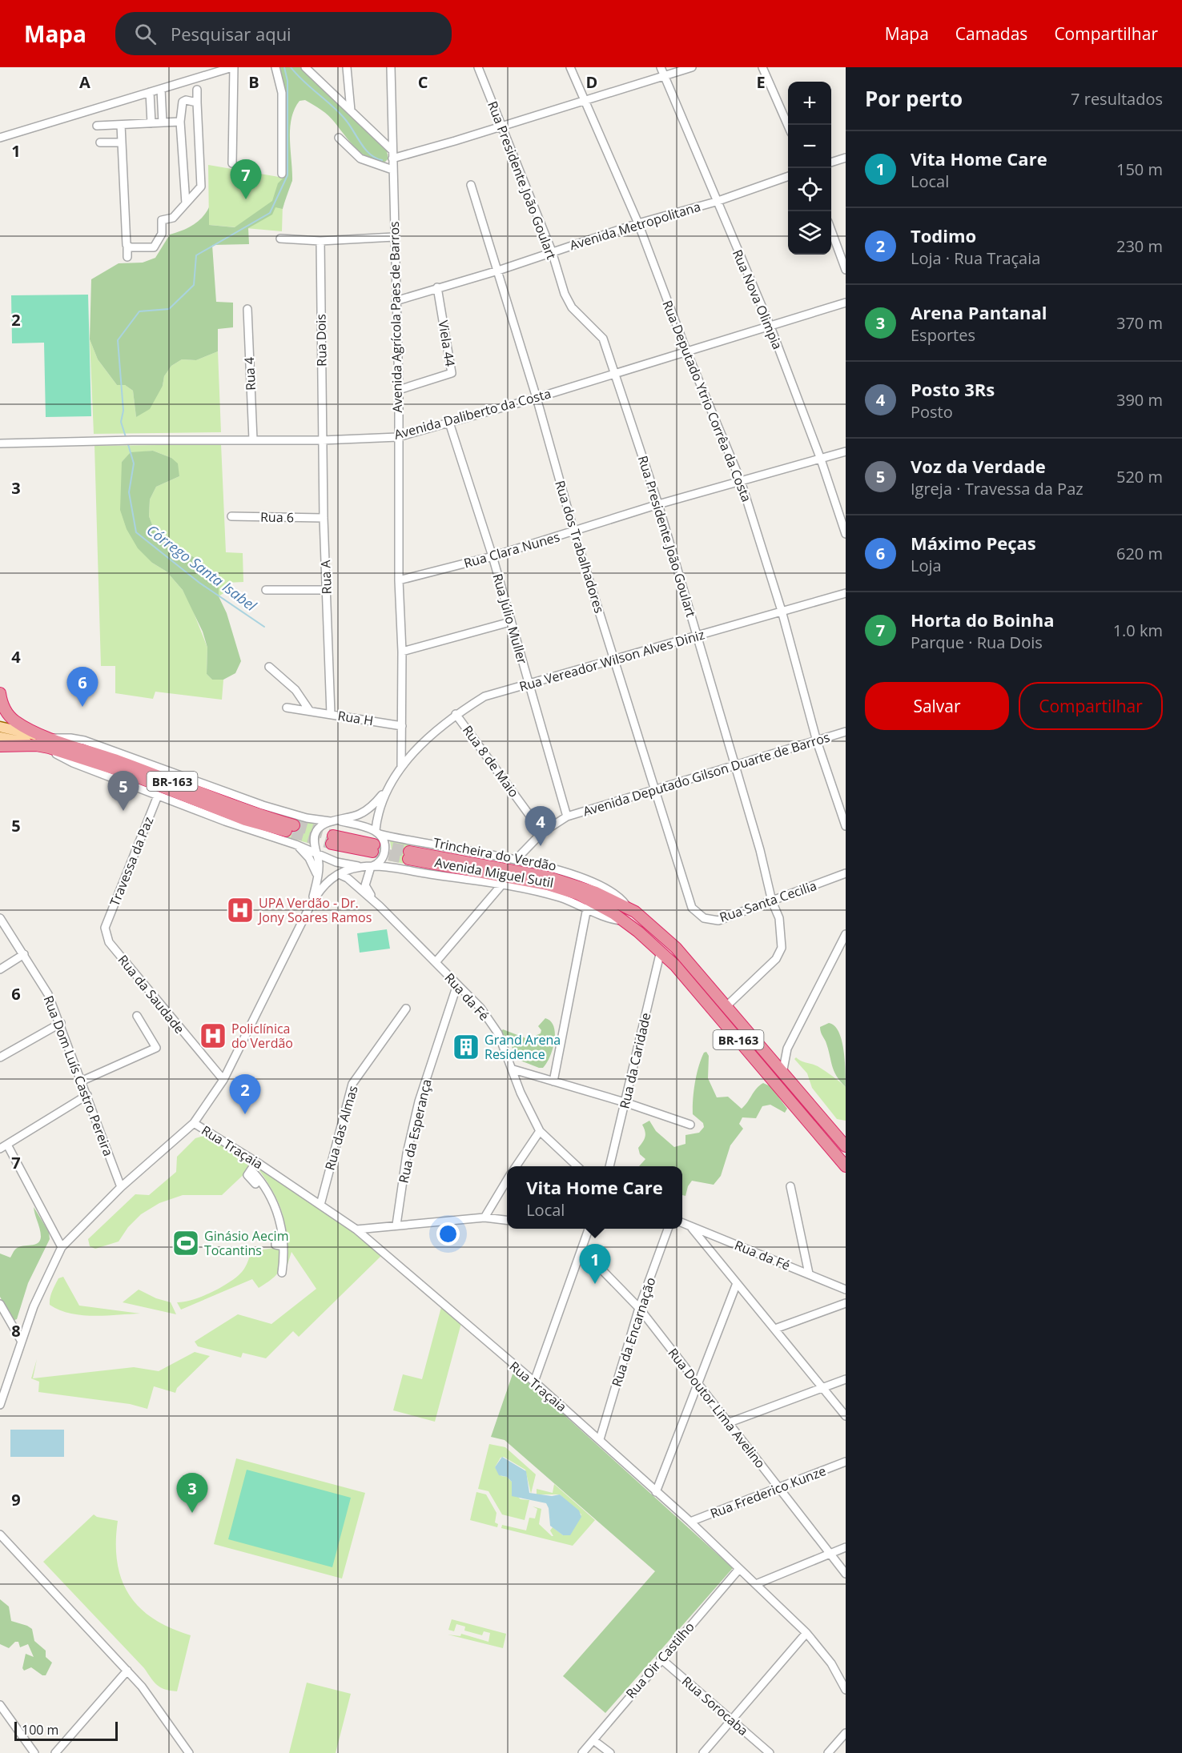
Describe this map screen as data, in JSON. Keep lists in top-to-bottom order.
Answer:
{
  "streets": {
    "highway": ["BR-163", "Trincheira do Verdão", "Avenida Miguel Sutil"],
    "street": [
      "Rua Presidente João Goulart",
      "Avenida Metropolitana",
      "Rua Nova Olimpia",
      "Avenida Agrícola Paes de Barros",
      "Rua Dois",
      "Viela 44",
      "Rua 4",
      "Rua Deputado Ytrio Corrêa da Costa",
      "Avenida Daliberto da Costa",
      "Rua 6",
      "Rua dos Trabalhadores",
      "Rua Clara Nunes",
      "Rua A",
      "Rua Júlio Muller",
      "Rua Vereador Wilson Alves Diniz",
      "Rua H",
      "Rua 8 de Maio",
      "Avenida Deputado Gilson Duarte de Barros",
      "Travessa da Paz",
      "Rua Santa Cecilia",
      "Rua da Saudade",
      "Rua da Fé",
      "Rua da Caridade",
      "Rua Dom Luís Castro Pereira",
      "Rua das Almas",
      "Rua da Esperança",
      "Rua Traçaia",
      "Rua da Encarnação",
      "Rua Doutor Lima Avelino",
      "Rua Frederico Kunze",
      "Rua Oir Castilho",
      "Rua Sorocaba"
    ]
  },
  "crossings": [
    ["Rua Presidente João Goulart", "Avenida Metropolitana"],
    ["Rua Presidente João Goulart", "Avenida Daliberto da Costa"],
    ["Rua Presidente João Goulart", "Rua Clara Nunes"],
    ["Rua Presidente João Goulart", "Rua Vereador Wilson Alves Diniz"],
    ["Rua Presidente João Goulart", "Avenida Deputado Gilson Duarte de Barros"],
    ["Rua Presidente João Goulart", "Avenida Miguel Sutil"],
    ["Rua Presidente João Goulart", "Rua Santa Cecilia"],
    ["Avenida Metropolitana", "Rua Nova Olimpia"],
    ["Avenida Metropolitana", "Avenida Agrícola Paes de Barros"],
    ["Avenida Metropolitana", "Viela 44"],
    ["Avenida Metropolitana", "Rua Deputado Ytrio Corrêa da Costa"],
    ["Avenida Metropolitana", "Rua dos Trabalhadores"],
    ["Rua Nova Olimpia", "Avenida Daliberto da Costa"],
    ["Rua Nova Olimpia", "Rua Clara Nunes"],
    ["Avenida Agrícola Paes de Barros", "Viela 44"],
    ["Avenida Agrícola Paes de Barros", "Avenida Daliberto da Costa"],
    ["Avenida Agrícola Paes de Barros", "Rua Clara Nunes"],
    ["Avenida Agrícola Paes de Barros", "Rua Vereador Wilson Alves Diniz"],
    ["Avenida Agrícola Paes de Barros", "Rua H"],
    ["Rua Dois", "Avenida Daliberto da Costa"],
    ["Rua Dois", "Rua A"],
    ["Rua 4", "Avenida Daliberto da Costa"],
    ["Rua Deputado Ytrio Corrêa da Costa", "Avenida Daliberto da Costa"],
    ["Rua Deputado Ytrio Corrêa da Costa", "Rua Clara Nunes"],
    ["Rua Deputado Ytrio Corrêa da Costa", "Rua Vereador Wilson Alves Diniz"],
    ["Rua Deputado Ytrio Corrêa da Costa", "Avenida Deputado Gilson Duarte de Barros"],
    ["Avenida Daliberto da Costa", "Rua dos Trabalhadores"],
    ["Avenida Daliberto da Costa", "Rua A"],
    ["Avenida Daliberto da Costa", "Rua Júlio Muller"],
    ["Rua 6", "Rua A"],
    ["Rua dos Trabalhadores", "Rua Clara Nunes"],
    ["Rua dos Trabalhadores", "Rua Vereador Wilson Alves Diniz"],
    ["Rua dos Trabalhadores", "Avenida Deputado Gilson Duarte de Barros"],
    ["Rua dos Trabalhadores", "Rua Santa Cecilia"],
    ["Rua Clara Nunes", "Rua Júlio Muller"],
    ["Rua A", "Rua H"],
    ["Rua Júlio Muller", "Rua Vereador Wilson Alves Diniz"],
    ["Rua Júlio Muller", "Avenida Deputado Gilson Duarte de Barros"],
    ["Rua Vereador Wilson Alves Diniz", "Rua 8 de Maio"],
    ["Rua 8 de Maio", "Avenida Deputado Gilson Duarte de Barros"],
    ["Avenida Deputado Gilson Duarte de Barros", "Avenida Miguel Sutil"],
    ["Trincheira do Verdão", "Avenida Miguel Sutil"],
    ["Travessa da Paz", "Rua da Saudade"],
    ["Avenida Miguel Sutil", "Rua da Fé"],
    ["Avenida Miguel Sutil", "Rua da Caridade"],
    ["Rua da Fé", "Rua da Esperança"],
    ["Rua das Almas", "Rua Traçaia"],
    ["Rua Traçaia", "Rua da Encarnação"],
    ["Rua Traçaia", "Rua Frederico Kunze"],
    ["Rua Traçaia", "Rua Oir Castilho"],
    ["Rua da Encarnação", "Rua Doutor Lima Avelino"],
    ["Rua Doutor Lima Avelino", "Rua Frederico Kunze"],
    ["Rua Oir Castilho", "Rua Sorocaba"]
  ],
  "water": ["Córrego Santa Isabel"],
  "places": {
    "hospital": ["UPA Verdão - Dr. Jony Soares Ramos", "Policlínica do Verdão"],
    "building": ["Grand Arena Residence"],
    "sports": ["Ginásio Aecim Tocantins"]
  },
  "scale_bar": "100 m",
  "page": {
    "header": "Mapa",
    "search": "Pesquisar aqui",
    "nav": ["Mapa", "Camadas", "Compartilhar"],
    "heading": ["Por perto", "7 resultados"],
    "map_buttons": ["+", "−"],
    "list": [
      {
        "mark": "1",
        "name": "Vita Home Care",
        "note": "Local",
        "value": "150 m"
      },
      {
        "mark": "2",
        "name": "Todimo",
        "note": "Loja · Rua Traçaia",
        "value": "230 m"
      },
      {
        "mark": "3",
        "name": "Arena Pantanal",
        "note": "Esportes",
        "value": "370 m"
      },
      {
        "mark": "4",
        "name": "Posto 3Rs",
        "note": "Posto",
        "value": "390 m"
      },
      {
        "mark": "5",
        "name": "Voz da Verdade",
        "note": "Igreja · Travessa da Paz",
        "value": "520 m"
      },
      {
        "mark": "6",
        "name": "Máximo Peças",
        "note": "Loja",
        "value": "620 m"
      },
      {
        "mark": "7",
        "name": "Horta do Boinha",
        "note": "Parque · Rua Dois",
        "value": "1.0 km"
      }
    ],
    "pins": [
      "7",
      "6",
      "5",
      "4",
      "2",
      "1",
      "3"
    ],
    "buttons": ["Salvar", "Compartilhar"],
    "popup": ["Vita Home Care", "Local"],
    "scale": "100 m"
  },
  "grid": {
    "columns": [
      "A",
      "B",
      "C",
      "D",
      "E"
    ],
    "rows": [
      "1",
      "2",
      "3",
      "4",
      "5",
      "6",
      "7",
      "8",
      "9"
    ]
  }
}
